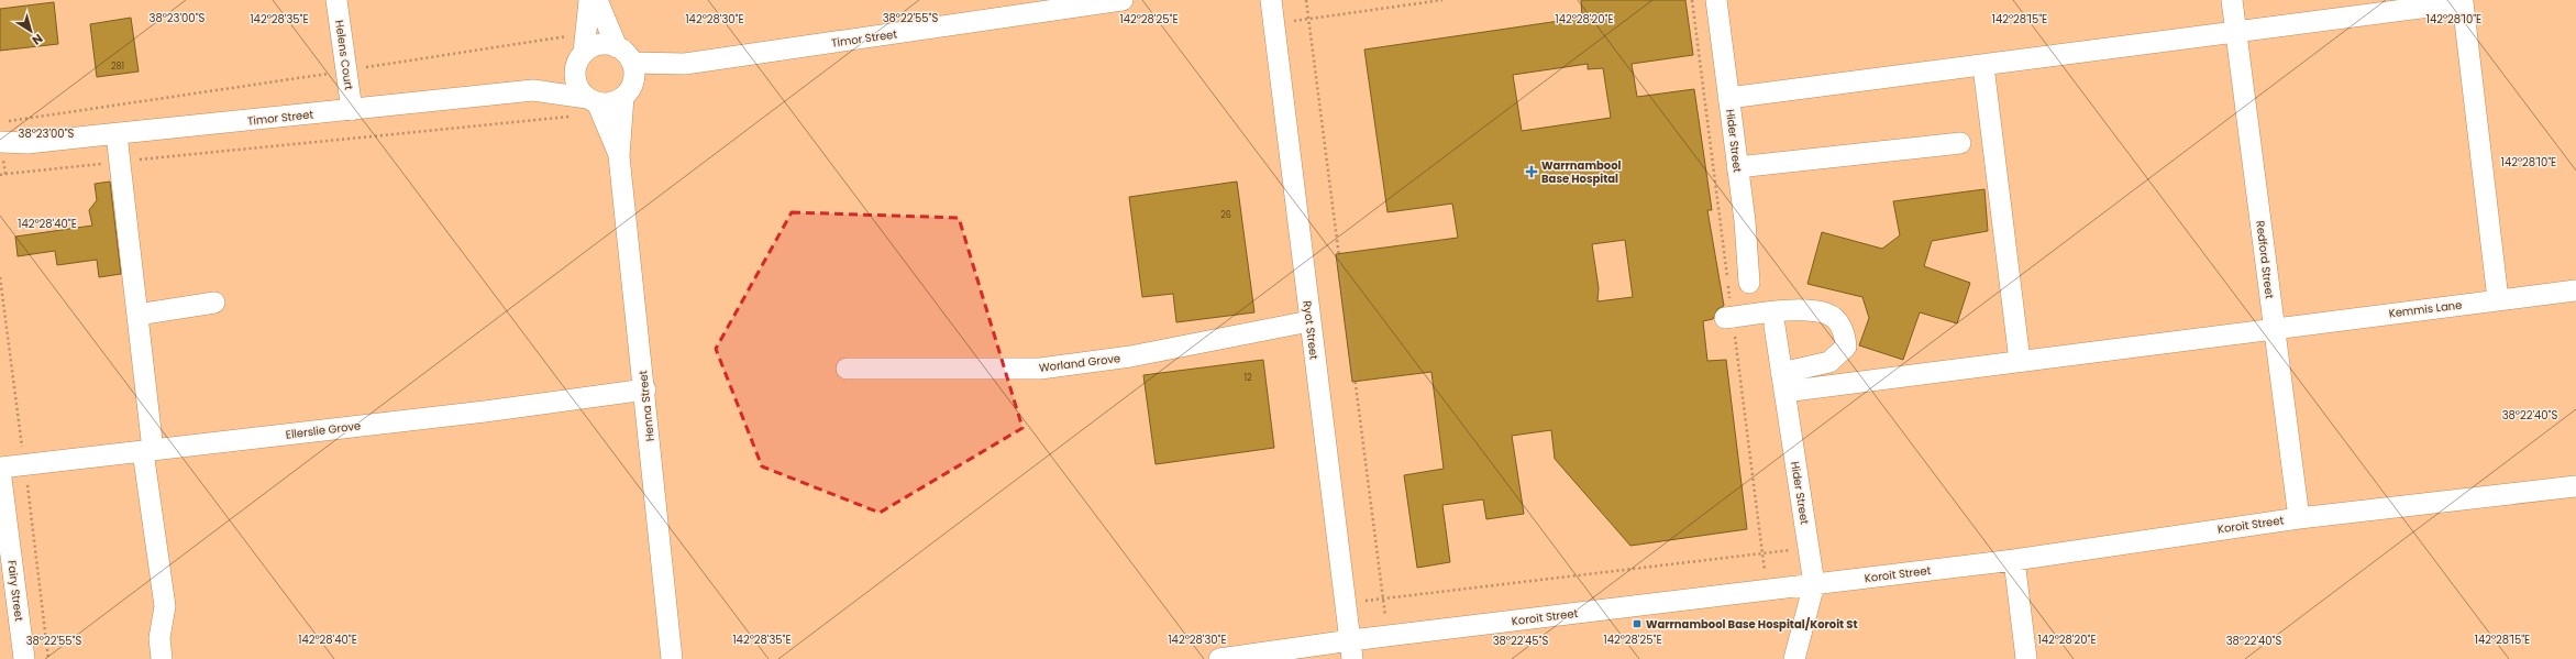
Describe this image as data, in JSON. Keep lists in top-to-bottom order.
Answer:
{
  "streets": {
    "street": [
      "Timor Street",
      "Helens Court",
      "Hider Street",
      "Redford Street",
      "Kemmis Lane",
      "Ryot Street",
      "Worland Grove",
      "Henna Street",
      "Ellerslie Grove",
      "Koroit Street",
      "Fairy Street"
    ]
  },
  "crossings": [
    ["Timor Street", "Helens Court"],
    ["Timor Street", "Henna Street"],
    ["Hider Street", "Kemmis Lane"],
    ["Hider Street", "Koroit Street"],
    ["Redford Street", "Kemmis Lane"],
    ["Redford Street", "Koroit Street"],
    ["Ryot Street", "Worland Grove"],
    ["Ryot Street", "Koroit Street"],
    ["Henna Street", "Ellerslie Grove"],
    ["Ellerslie Grove", "Fairy Street"]
  ],
  "places": {
    "health": ["Warrnambool Base Hospital"],
    "transit": ["Warrnambool Base Hospital/Koroit St"]
  },
  "house_numbers": ["281", "26", "12"],
  "north": "bottom right",
  "coordinates": [
    "38°23'00\"S",
    "38°22'55\"S",
    "142°28'35\"E",
    "142°28'30\"E",
    "142°28'25\"E",
    "142°28'20\"E",
    "142°28'15\"E",
    "142°28'10\"E",
    "142°28'40\"E",
    "38°22'40\"S",
    "38°22'45\"S"
  ]
}
